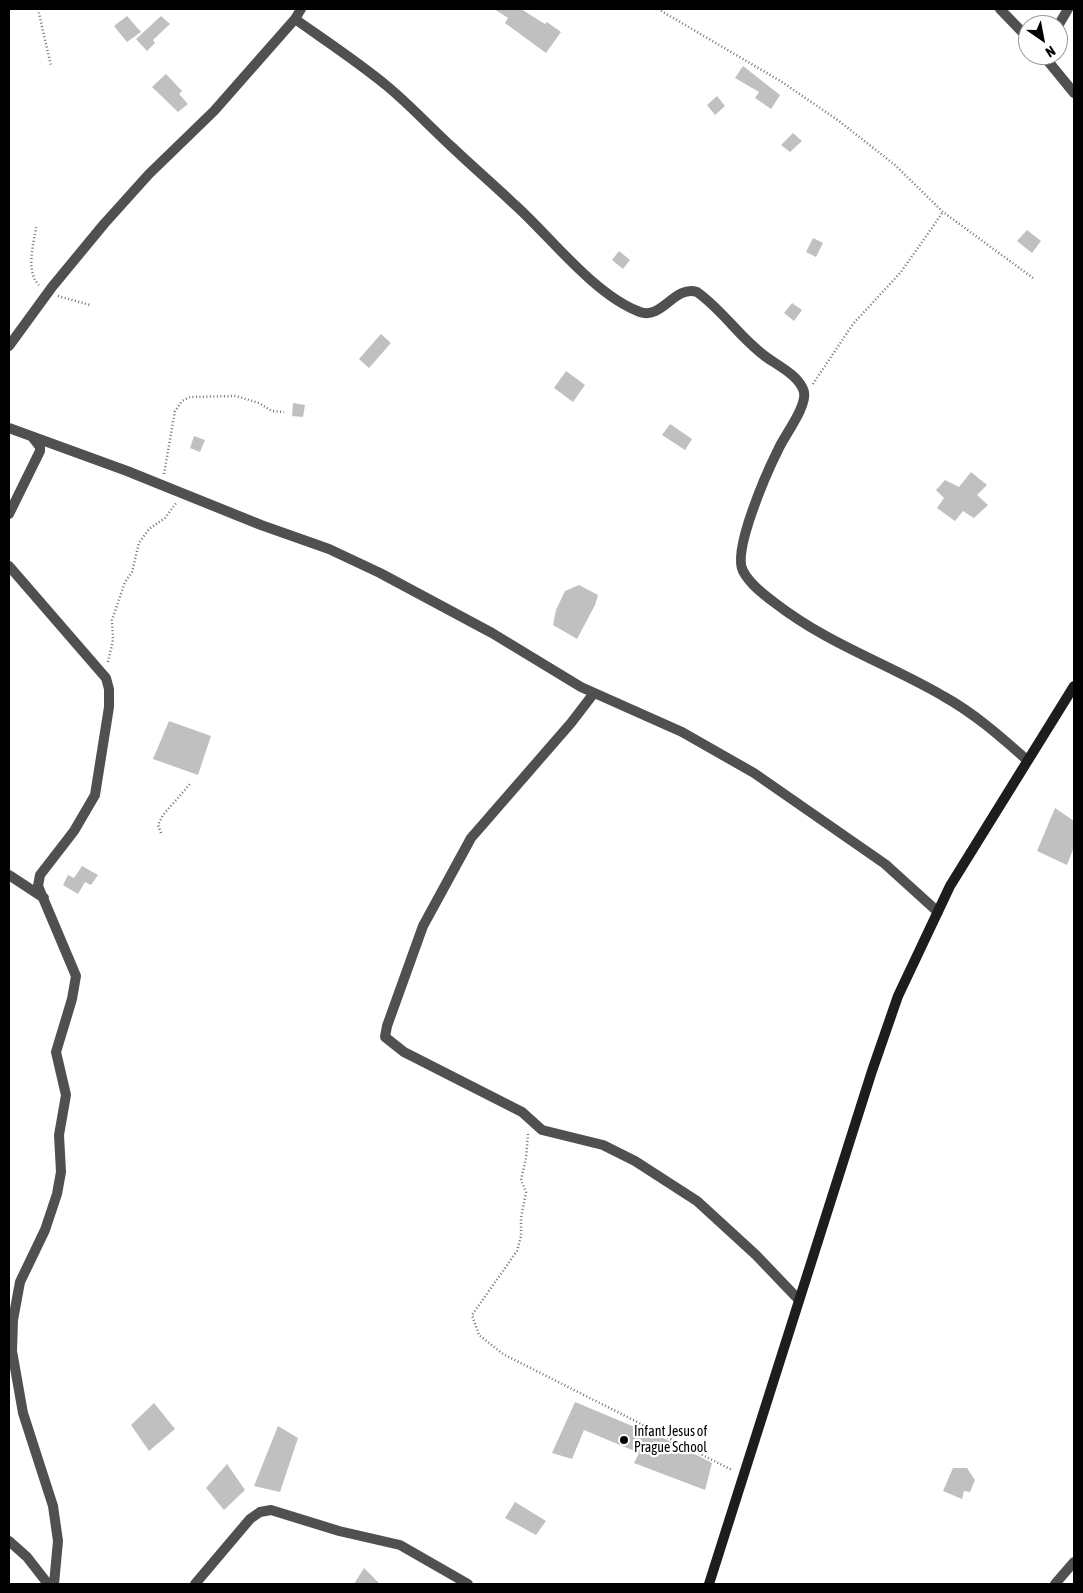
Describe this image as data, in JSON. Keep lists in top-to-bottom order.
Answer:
{
  "places": ["Infant Jesus of Prague School"],
  "north": "bottom right"
}
